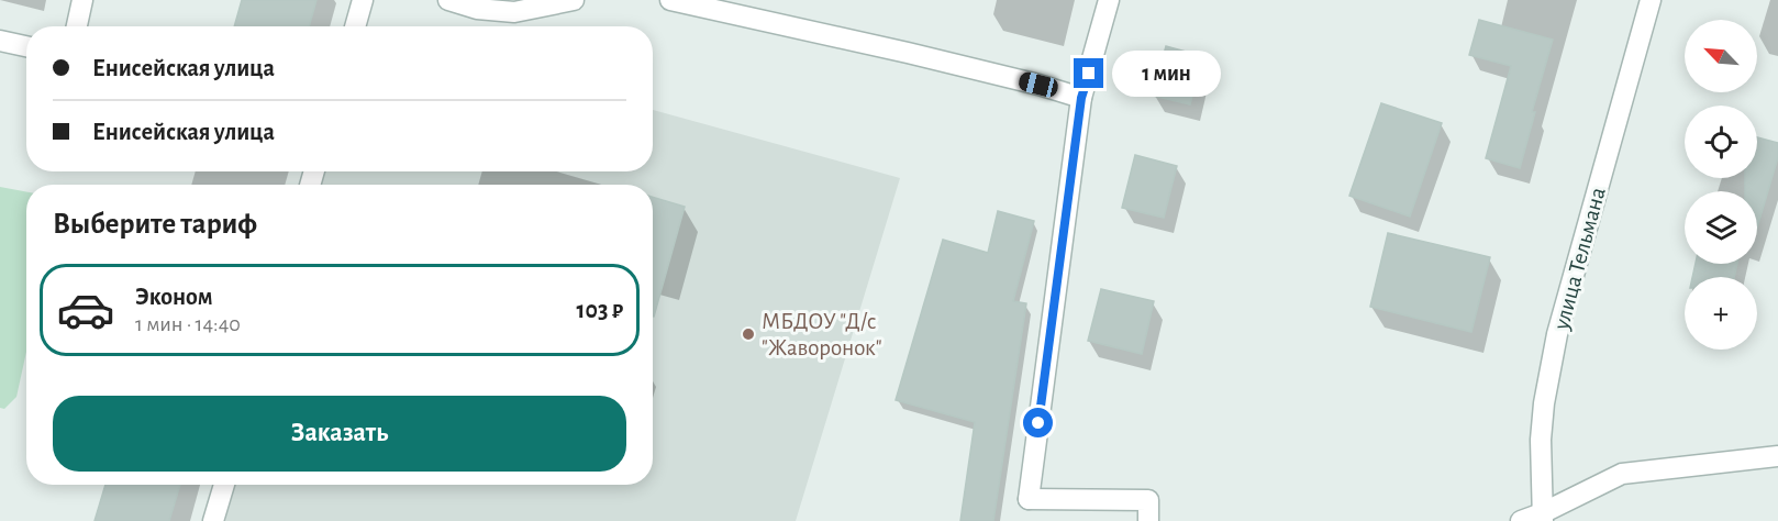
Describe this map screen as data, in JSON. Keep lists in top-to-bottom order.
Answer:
{
  "streets": {
    "street": ["улица Тельмана"]
  },
  "places": ["МБДОУ \"Д/с \"Жаворонок\""],
  "north": "top left",
  "page": {
    "map_buttons": "+",
    "banner": ["Енисейская улица", "Енисейская улица"],
    "bubble": "1 мин",
    "heading": "Выберите тариф",
    "list": [
      {
        "name": "Эконом",
        "note": "1 мин · 14:40",
        "value": "103 ₽"
      }
    ],
    "buttons": "Заказать"
  }
}
